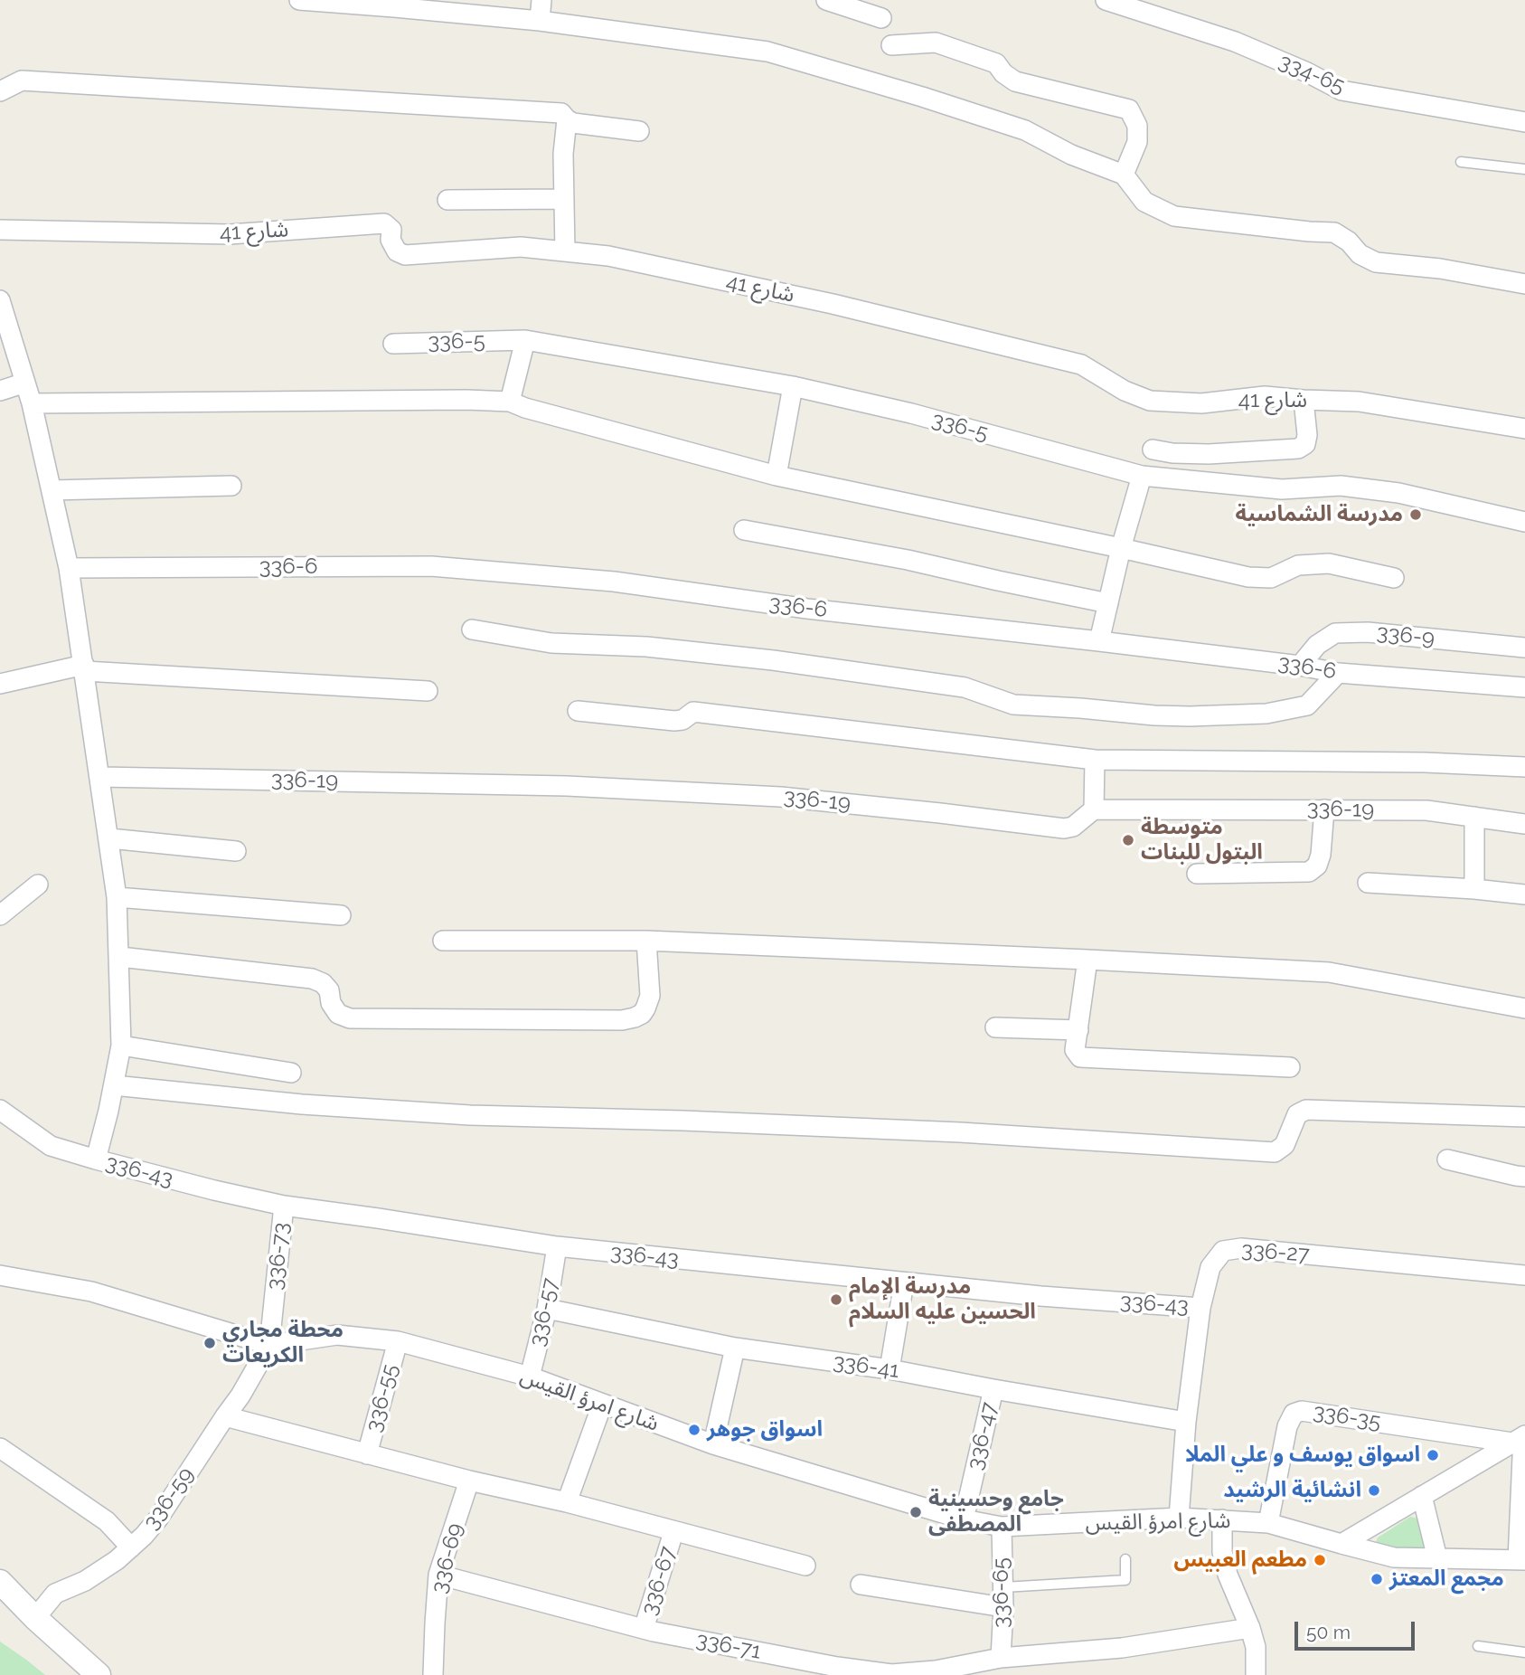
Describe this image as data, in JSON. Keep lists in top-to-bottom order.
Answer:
{
  "streets": {
    "street": [
      "334-65",
      "شارع 41",
      "336-5",
      "336-6",
      "336-9",
      "336-19",
      "336-43",
      "336-27",
      "336-73",
      "336-57",
      "336-41",
      "336-55",
      "شارع امرؤ القيس",
      "336-35",
      "336-47",
      "336-59",
      "336-69",
      "336-67",
      "336-65",
      "336-71"
    ]
  },
  "crossings": [
    ["336-6", "336-9"],
    ["336-43", "336-27"],
    ["336-43", "336-73"],
    ["336-43", "336-57"],
    ["336-27", "336-41"],
    ["336-27", "شارع امرؤ القيس"],
    ["336-73", "شارع امرؤ القيس"],
    ["336-73", "336-59"],
    ["336-57", "336-41"],
    ["336-57", "شارع امرؤ القيس"],
    ["336-41", "336-47"],
    ["336-55", "شارع امرؤ القيس"],
    ["شارع امرؤ القيس", "336-35"],
    ["شارع امرؤ القيس", "336-47"],
    ["شارع امرؤ القيس", "336-59"],
    ["شارع امرؤ القيس", "336-65"],
    ["336-69", "336-71"],
    ["336-67", "336-71"],
    ["336-65", "336-71"]
  ],
  "places": [
    "مدرسة الشماسية",
    "متوسطة البتول للبنات",
    "مدرسة الإمام الحسين عليه السلام",
    "محطة مجاري الكريعات",
    "اسواق جوهر",
    "اسواق يوسف و علي الملا",
    "انشائية الرشيد",
    "جامع وحسينية المصطفى",
    "مطعم العبيس",
    "مجمع المعتز"
  ],
  "scale_bar": "50 m"
}
